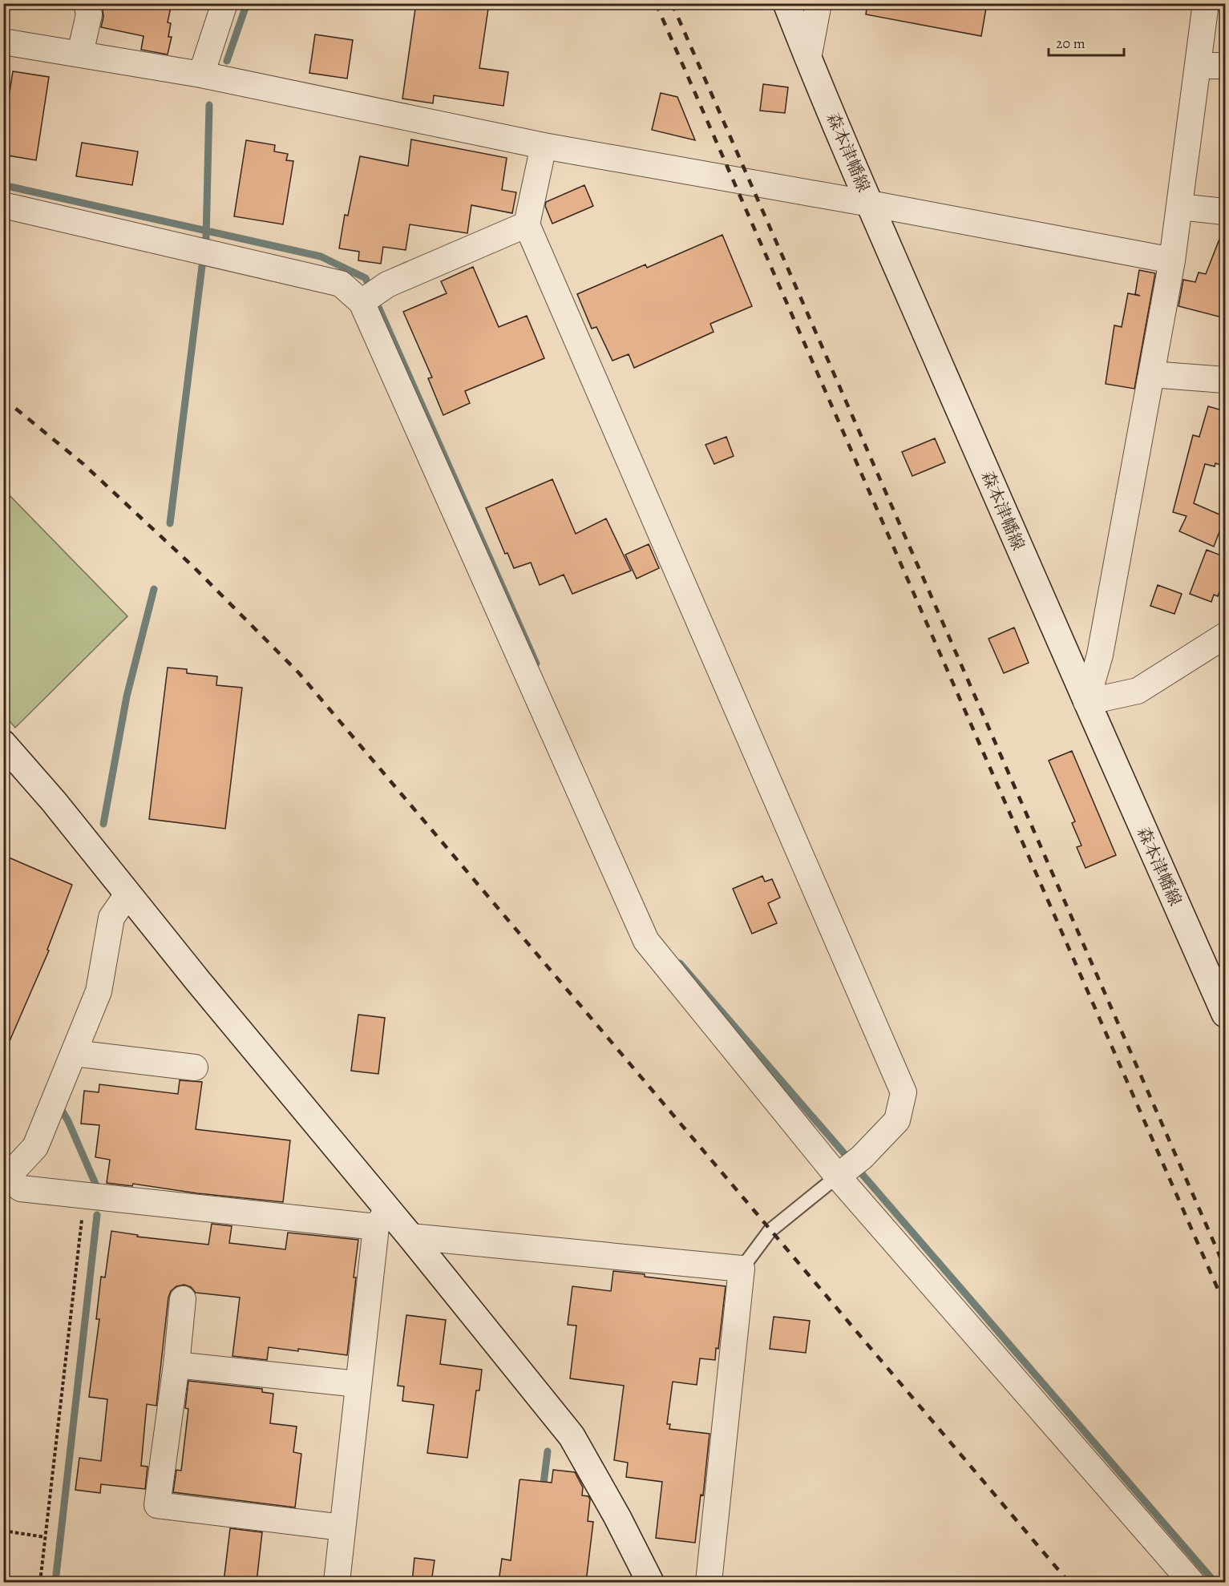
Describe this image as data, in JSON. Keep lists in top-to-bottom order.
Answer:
{
  "streets": {
    "main road": ["森本津幡線"]
  },
  "scale_bar": "20 m"
}
